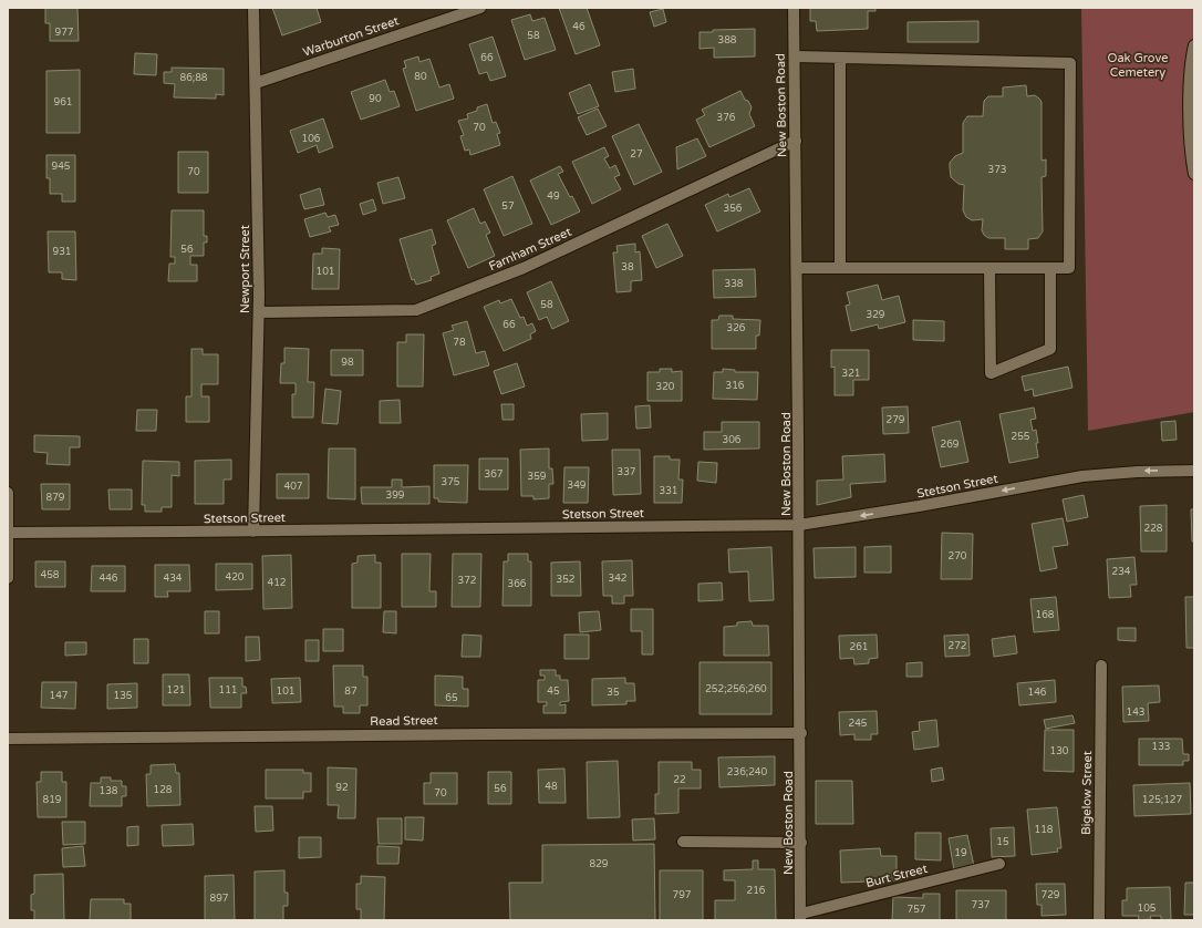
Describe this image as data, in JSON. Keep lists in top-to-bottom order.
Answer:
{
  "streets": {
    "street": [
      "Warburton Street",
      "New Boston Road",
      "Farnham Street",
      "Newport Street",
      "Stetson Street",
      "Read Street",
      "Bigelow Street",
      "Burt Street"
    ]
  },
  "crossings": [
    ["Warburton Street", "Newport Street"],
    ["New Boston Road", "Farnham Street"],
    ["New Boston Road", "Stetson Street"],
    ["New Boston Road", "Read Street"],
    ["New Boston Road", "Burt Street"],
    ["Farnham Street", "Newport Street"],
    ["Newport Street", "Stetson Street"]
  ],
  "parks": ["Oak Grove Cemetery"],
  "house_numbers": [
    "46",
    "977",
    "58",
    "388",
    "66",
    "80",
    "86;88",
    "90",
    "961",
    "376",
    "70",
    "106",
    "27",
    "945",
    "373",
    "70",
    "49",
    "57",
    "356",
    "56",
    "931",
    "38",
    "101",
    "338",
    "58",
    "329",
    "66",
    "326",
    "78",
    "98",
    "321",
    "316",
    "320",
    "279",
    "255",
    "306",
    "269",
    "337",
    "367",
    "359",
    "375",
    "349",
    "407",
    "331",
    "399",
    "879",
    "228",
    "270",
    "234",
    "458",
    "420",
    "446",
    "434",
    "342",
    "352",
    "372",
    "412",
    "366",
    "168",
    "272",
    "261",
    "252;256;260",
    "121",
    "111",
    "101",
    "87",
    "45",
    "35",
    "146",
    "147",
    "135",
    "65",
    "143",
    "245",
    "133",
    "130",
    "236;240",
    "22",
    "48",
    "92",
    "56",
    "128",
    "138",
    "70",
    "819",
    "125;127",
    "118",
    "15",
    "19",
    "829",
    "216",
    "797",
    "729",
    "897",
    "737",
    "105",
    "757"
  ]
}
